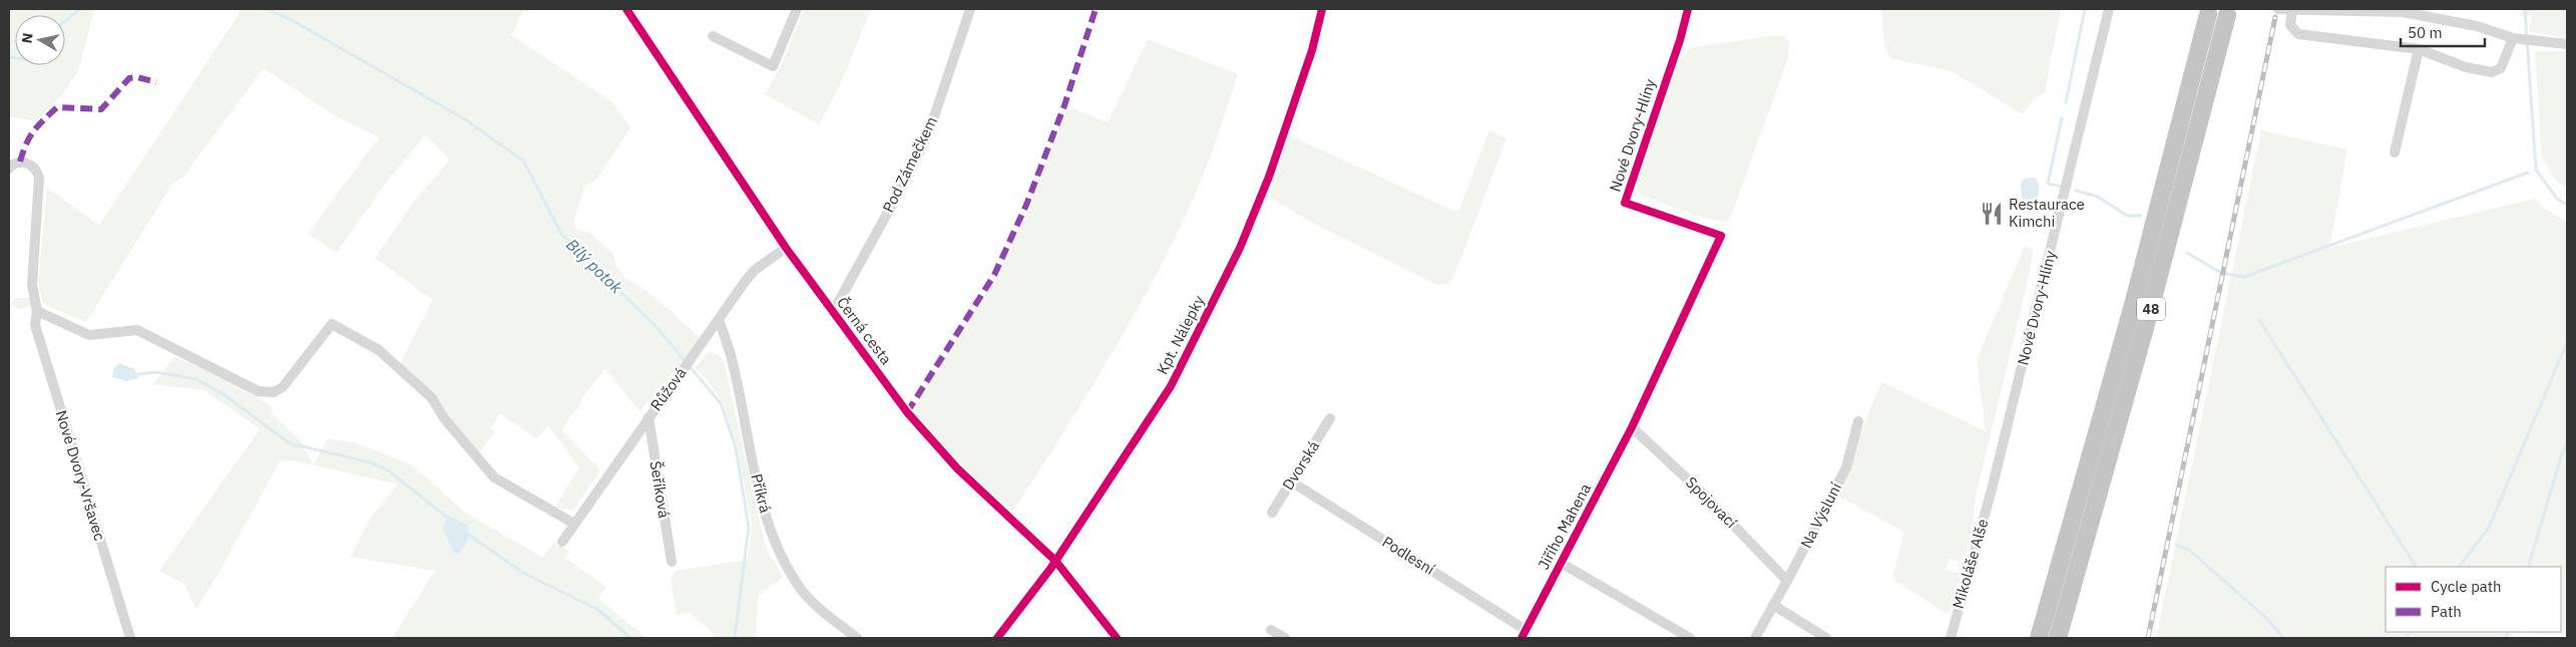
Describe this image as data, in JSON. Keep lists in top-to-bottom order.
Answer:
{
  "streets": {
    "highway": ["48"],
    "street": [
      "Nové Dvory-Hlíny",
      "Pod Zámečkem",
      "Černá cesta",
      "Kpt. Nálepky",
      "Růžová",
      "Dvorská",
      "Nové Dvory-Vršavec",
      "Šeříková",
      "Příkrá",
      "Spojovací",
      "Na Výsluní",
      "Jiřího Mahena",
      "Podlesní",
      "Mikoláše Alše"
    ]
  },
  "crossings": [
    ["Nové Dvory-Hlíny", "Spojovací"],
    ["Nové Dvory-Hlíny", "Jiřího Mahena"],
    ["Nové Dvory-Hlíny", "Mikoláše Alše"],
    ["Pod Zámečkem", "Černá cesta"],
    ["Černá cesta", "Kpt. Nálepky"],
    ["Černá cesta", "Růžová"],
    ["Růžová", "Šeříková"],
    ["Růžová", "Příkrá"],
    ["Dvorská", "Podlesní"],
    ["Spojovací", "Na Výsluní"],
    ["Spojovací", "Jiřího Mahena"],
    ["Jiřího Mahena", "Podlesní"]
  ],
  "water": ["Bílý potok"],
  "places": {
    "restaurant": ["Restaurace Kimchi"]
  },
  "legend": ["Cycle path", "Path"],
  "scale_bar": "50 m",
  "north": "left"
}
